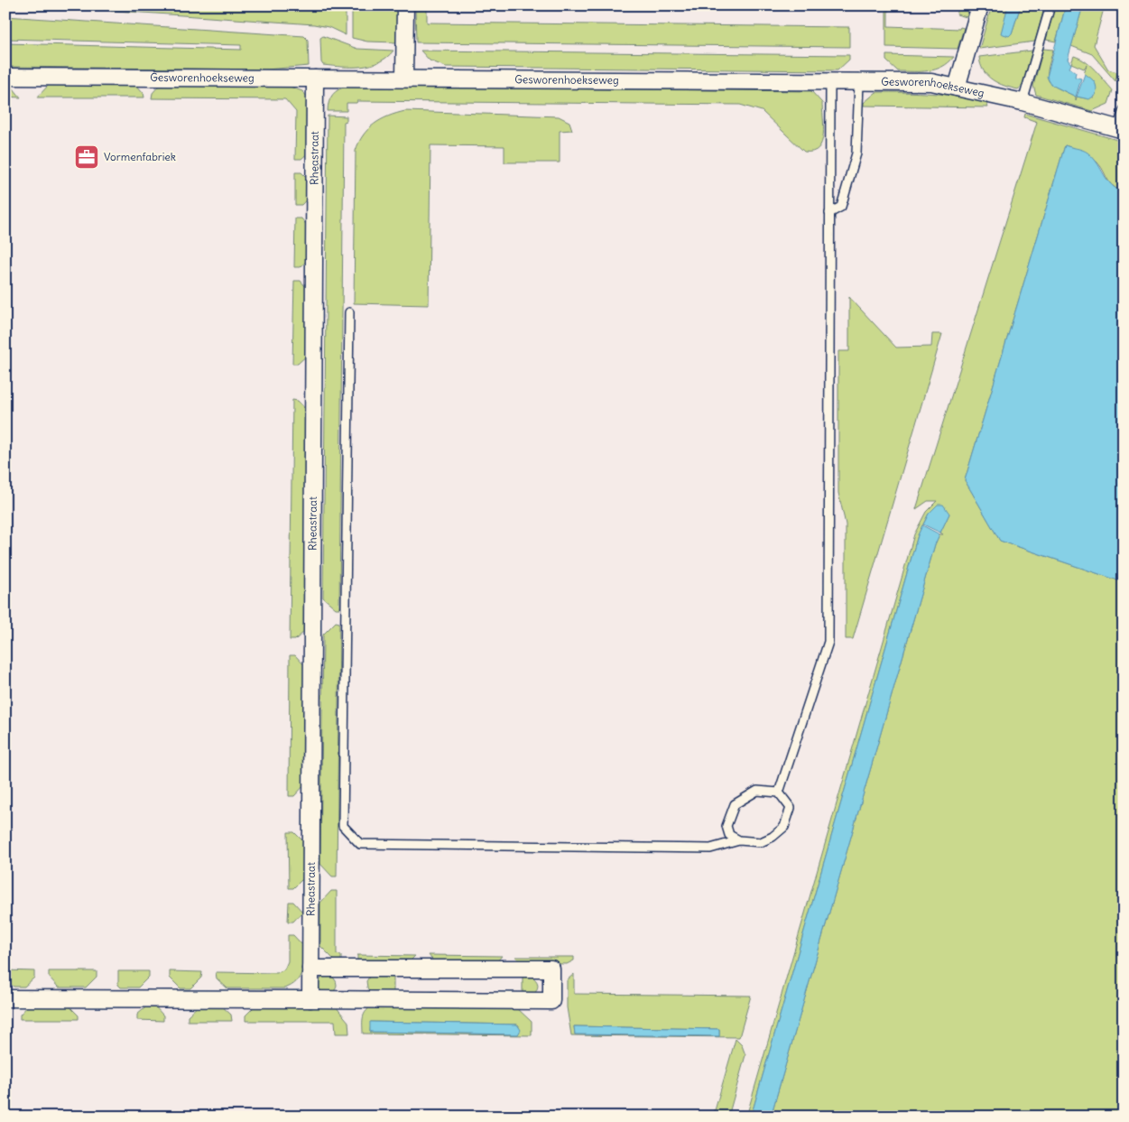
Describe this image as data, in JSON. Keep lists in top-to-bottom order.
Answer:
{
  "streets": {
    "street": ["Gesworenhoekseweg", "Rheastraat"]
  },
  "crossings": [
    ["Gesworenhoekseweg", "Rheastraat"]
  ],
  "places": {
    "office": ["Vormenfabriek"]
  }
}
